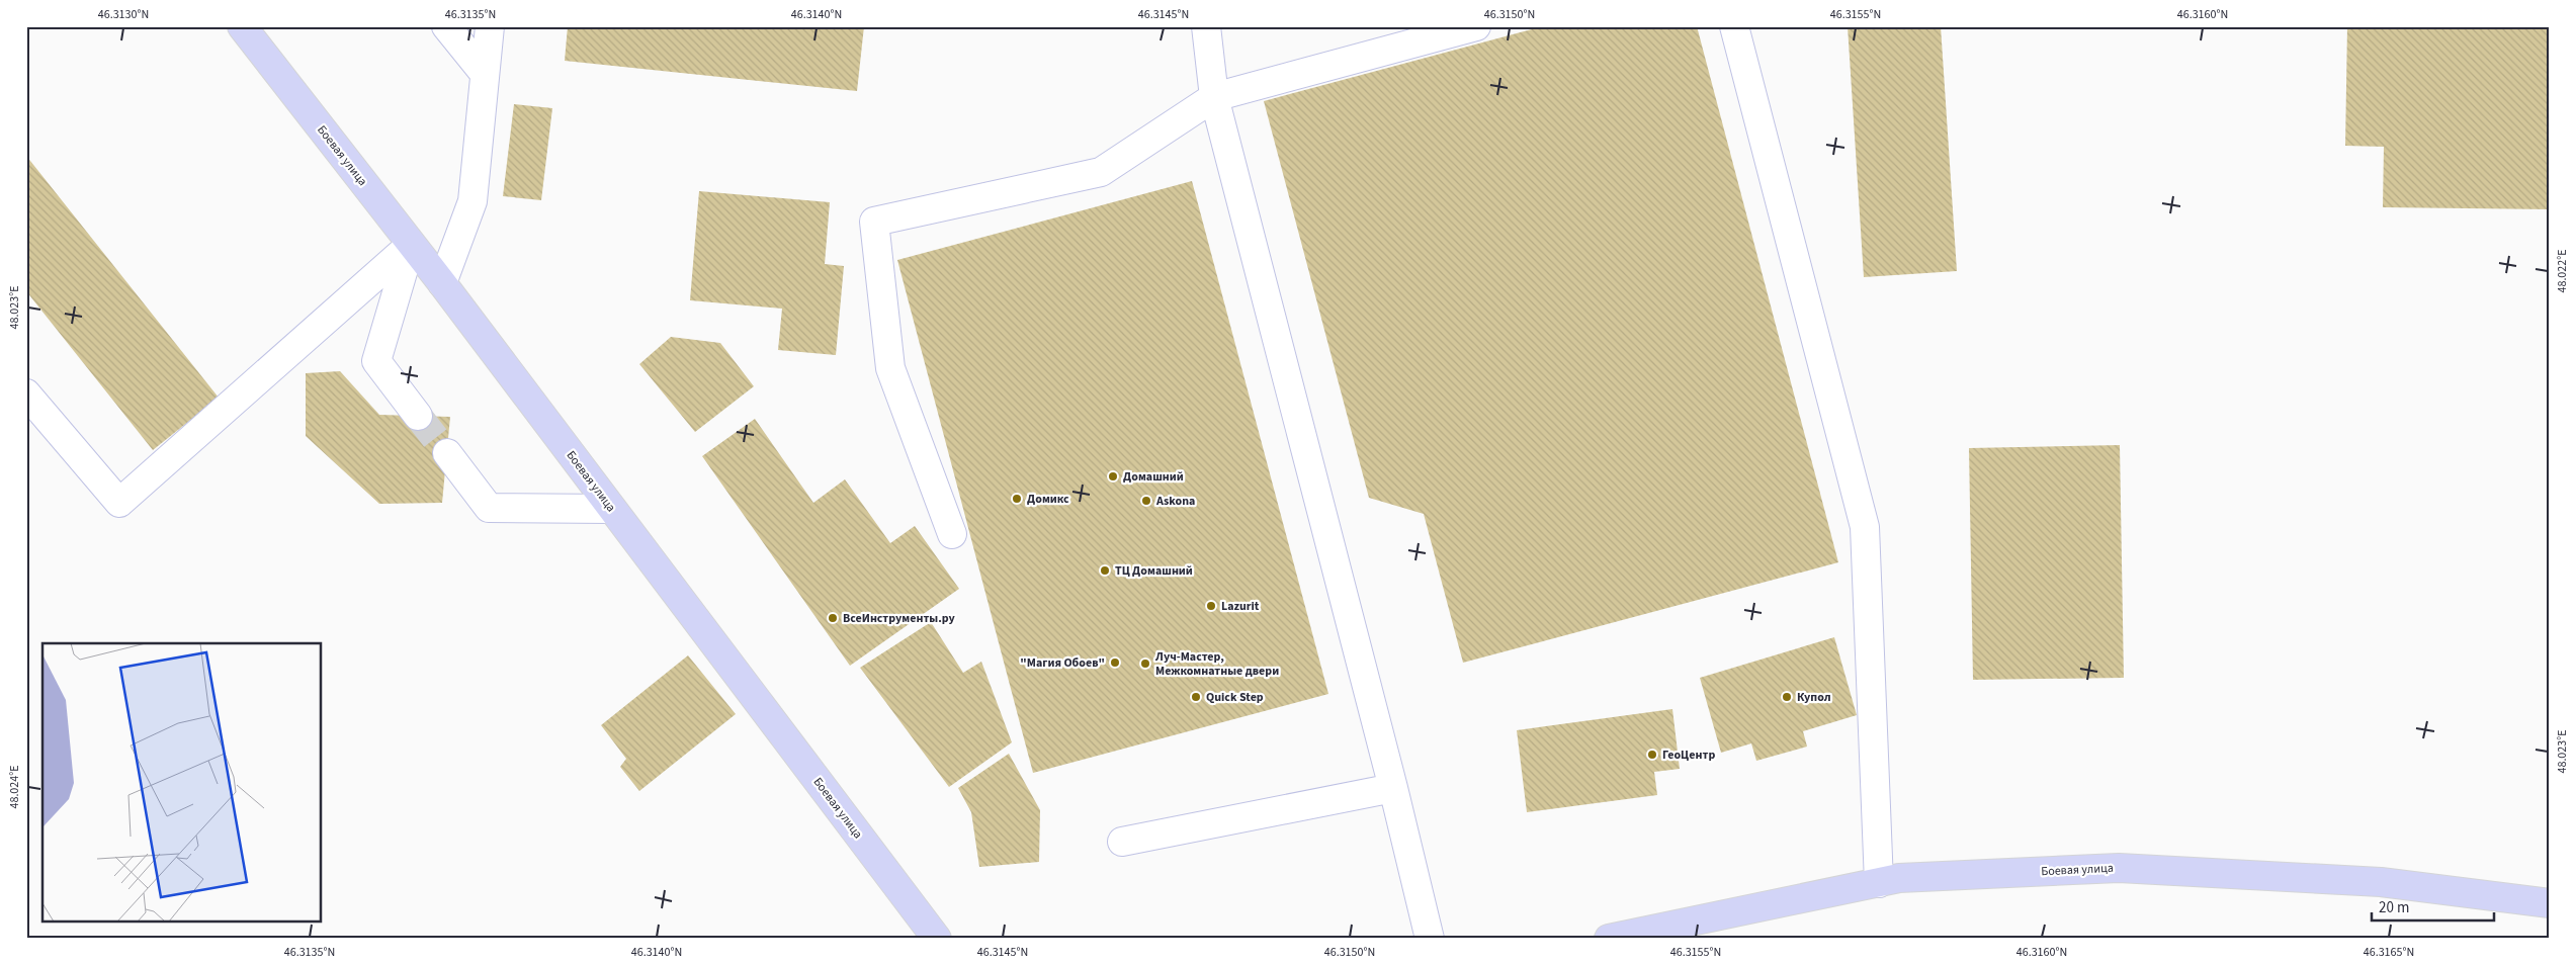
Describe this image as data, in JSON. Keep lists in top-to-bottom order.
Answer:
{
  "streets": {
    "main road": ["Боевая улица"]
  },
  "places": [
    "Домашний",
    "Домикс",
    "Askona",
    "ТЦ Домашний",
    "Lazurit",
    "ВсеИнструменты.ру",
    "\"Магия Обоев\"",
    "Луч-Мастер, Межкомнатные двери",
    "Quick Step",
    "Купол",
    "ГеоЦентр"
  ],
  "scale_bar": "20 m",
  "coordinates": [
    "46.3130°N",
    "46.3135°N",
    "46.3140°N",
    "46.3145°N",
    "46.3150°N",
    "46.3155°N",
    "46.3160°N",
    "48.022°E",
    "48.023°E",
    "48.024°E",
    "46.3165°N"
  ]
}
